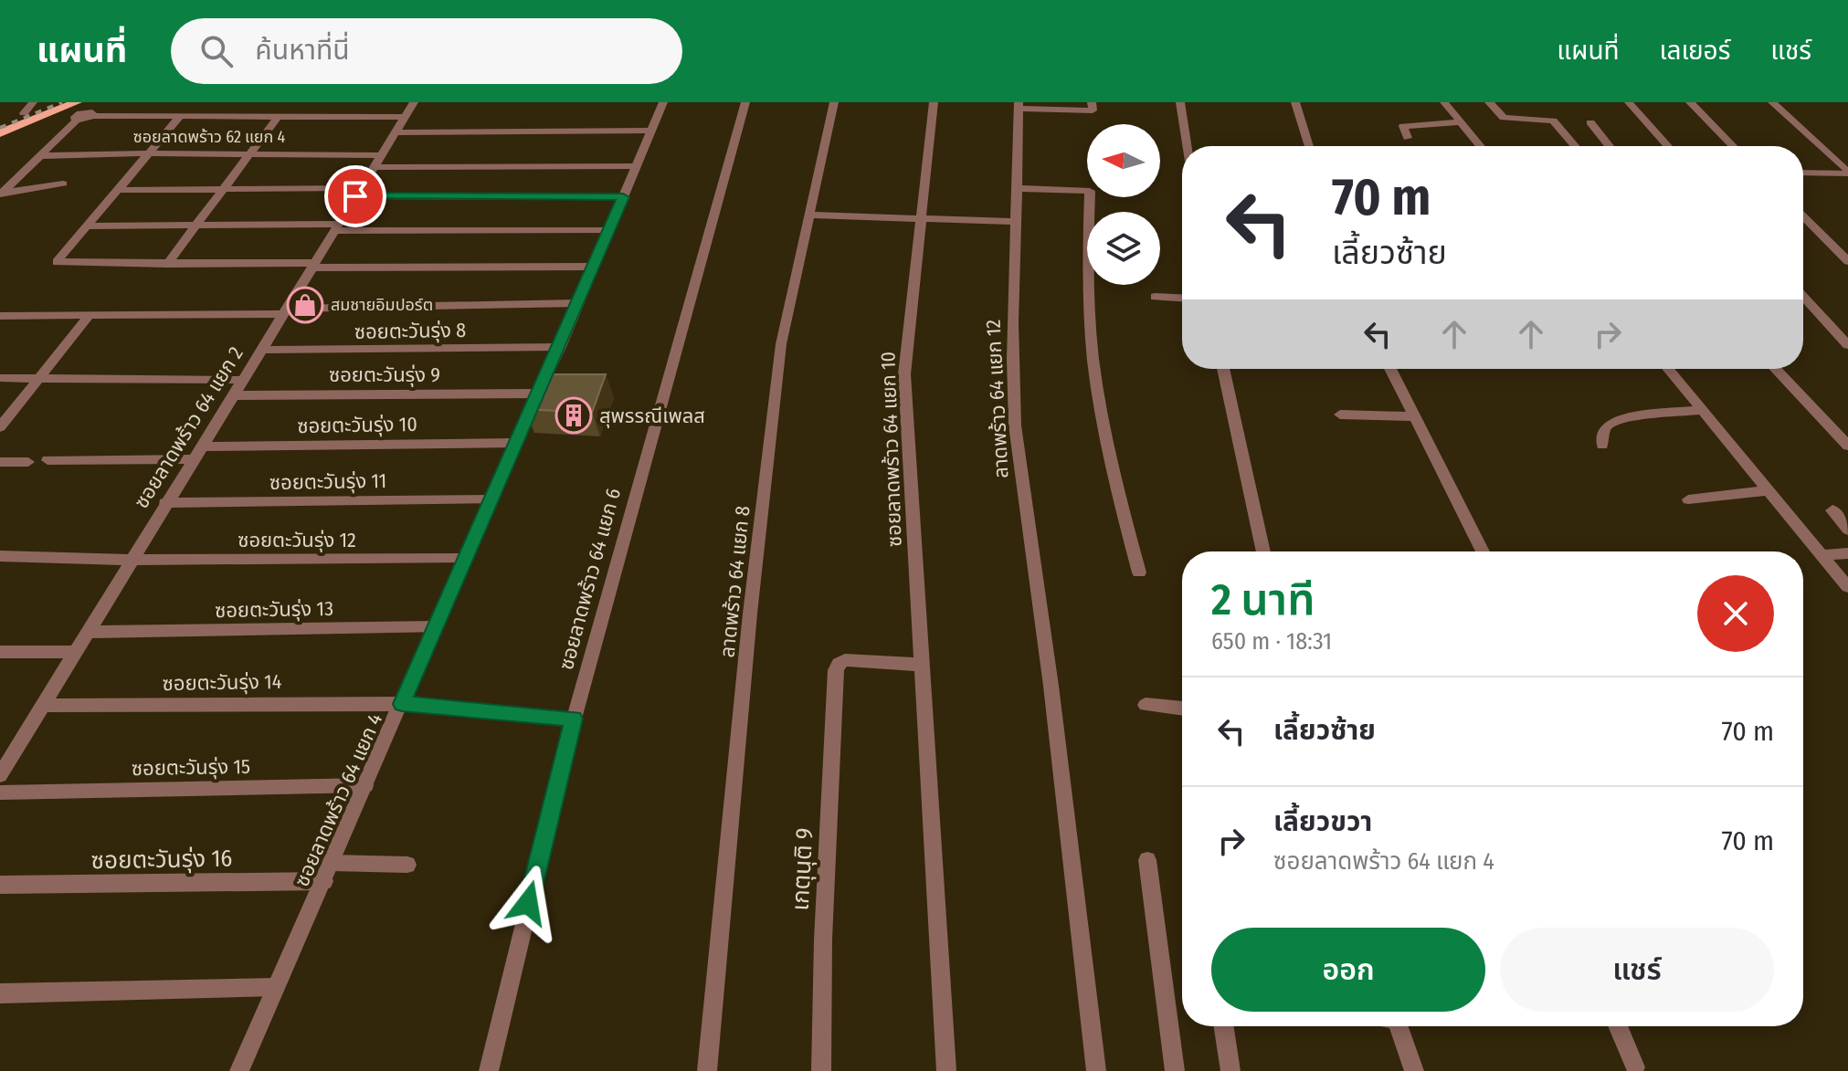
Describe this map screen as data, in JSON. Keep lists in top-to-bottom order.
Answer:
{
  "streets": {
    "street": [
      "ซอยลาดพร้าว 62 แยก 4",
      "ซอยตะวันรุ่ง 8",
      "ซอยตะวันรุ่ง 9",
      "ลาดพร้าว 64 แยก 12",
      "ซอยตะวันรุ่ง 10",
      "ซอยลาดพร้าว 64 แยก 2",
      "ซอยลาดพร้าว 64 แยก 10",
      "ซอยตะวันรุ่ง 11",
      "ซอยตะวันรุ่ง 12",
      "ซอยลาดพร้าว 64 แยก 6",
      "ลาดพร้าว 64 แยก 8",
      "ซอยตะวันรุ่ง 13",
      "ซอยตะวันรุ่ง 14",
      "ซอยตะวันรุ่ง 15",
      "ซอยลาดพร้าว 64 แยก 4",
      "ซอยตะวันรุ่ง 16",
      "เกตุนุติ 9"
    ]
  },
  "crossings": [
    ["ซอยลาดพร้าว 62 แยก 4", "ซอยลาดพร้าว 64 แยก 2"],
    ["ซอยลาดพร้าว 62 แยก 4", "ซอยลาดพร้าว 64 แยก 4"],
    ["ซอยตะวันรุ่ง 8", "ซอยลาดพร้าว 64 แยก 2"],
    ["ซอยตะวันรุ่ง 8", "ซอยลาดพร้าว 64 แยก 4"],
    ["ซอยตะวันรุ่ง 9", "ซอยลาดพร้าว 64 แยก 2"],
    ["ซอยตะวันรุ่ง 9", "ซอยลาดพร้าว 64 แยก 4"],
    ["ซอยตะวันรุ่ง 10", "ซอยลาดพร้าว 64 แยก 2"],
    ["ซอยตะวันรุ่ง 10", "ซอยลาดพร้าว 64 แยก 4"],
    ["ซอยลาดพร้าว 64 แยก 2", "ซอยตะวันรุ่ง 11"],
    ["ซอยลาดพร้าว 64 แยก 2", "ซอยตะวันรุ่ง 12"],
    ["ซอยลาดพร้าว 64 แยก 2", "ซอยตะวันรุ่ง 13"],
    ["ซอยลาดพร้าว 64 แยก 2", "ซอยตะวันรุ่ง 14"],
    ["ซอยลาดพร้าว 64 แยก 10", "เกตุนุติ 9"],
    ["ซอยตะวันรุ่ง 11", "ซอยลาดพร้าว 64 แยก 4"],
    ["ซอยตะวันรุ่ง 12", "ซอยลาดพร้าว 64 แยก 4"],
    ["ซอยลาดพร้าว 64 แยก 6", "ซอยตะวันรุ่ง 14"],
    ["ซอยตะวันรุ่ง 13", "ซอยลาดพร้าว 64 แยก 4"],
    ["ซอยตะวันรุ่ง 14", "ซอยลาดพร้าว 64 แยก 4"],
    ["ซอยตะวันรุ่ง 15", "ซอยลาดพร้าว 64 แยก 4"],
    ["ซอยลาดพร้าว 64 แยก 4", "ซอยตะวันรุ่ง 16"]
  ],
  "places": {
    "shop": ["สมชายอิมปอร์ต"],
    "building": ["สุพรรณีเพลส"]
  },
  "north": "left",
  "page": {
    "header": "แผนที่",
    "search": "ค้นหาที่นี่",
    "nav": ["แผนที่", "เลเยอร์", "แชร์"],
    "turn": ["70 m", "เลี้ยวซ้าย"],
    "heading": ["2 นาที", "650 m · 18:31"],
    "list": [
      {
        "name": "เลี้ยวซ้าย",
        "value": "70 m"
      },
      {
        "name": "เลี้ยวขวา",
        "note": "ซอยลาดพร้าว 64 แยก 4",
        "value": "70 m"
      }
    ],
    "buttons": ["ออก", "แชร์"]
  }
}
